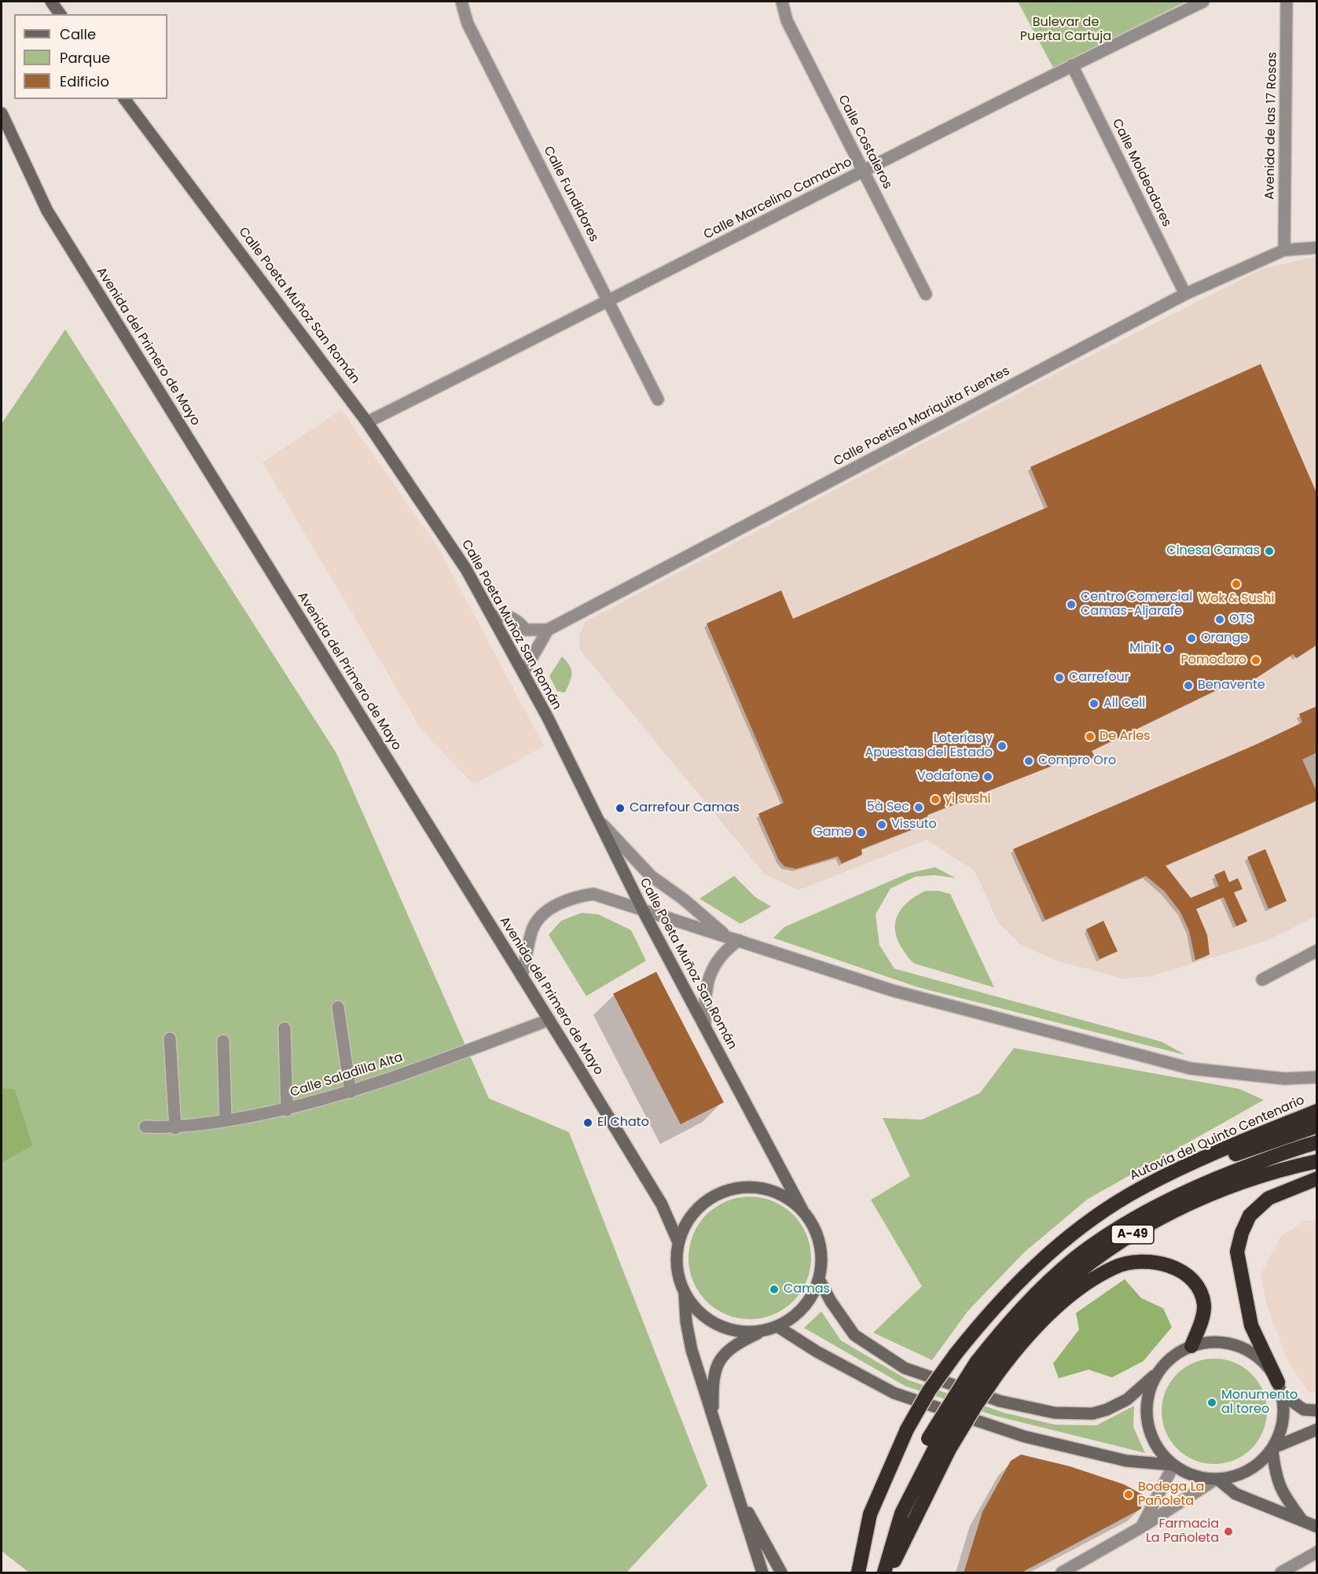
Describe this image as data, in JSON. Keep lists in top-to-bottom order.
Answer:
{
  "streets": {
    "highway": ["Autovía del Quinto Centenario", "A-49"],
    "main road": ["Calle Poeta Muñoz San Román", "Avenida del Primero de Mayo"],
    "street": [
      "Avenida de las 17 Rosas",
      "Calle Costaleros",
      "Calle Moldeadores",
      "Calle Fundidores",
      "Calle Marcelino Camacho",
      "Calle Poetisa Mariquita Fuentes",
      "Calle Saladilla Alta"
    ]
  },
  "crossings": [
    ["Avenida de las 17 Rosas", "Calle Poetisa Mariquita Fuentes"],
    ["Calle Costaleros", "Calle Marcelino Camacho"],
    ["Calle Moldeadores", "Calle Marcelino Camacho"],
    ["Calle Moldeadores", "Calle Poetisa Mariquita Fuentes"],
    ["Calle Fundidores", "Calle Marcelino Camacho"],
    ["Calle Marcelino Camacho", "Calle Poeta Muñoz San Román"],
    ["Calle Poeta Muñoz San Román", "Avenida del Primero de Mayo"],
    ["Avenida del Primero de Mayo", "Calle Saladilla Alta"]
  ],
  "parks": ["Bulevar de Puerta Cartuja"],
  "places": [
    "Cinesa Camas",
    "Wok & Sushi",
    "Centro Comercial Camas-Aljarafe",
    "OTS",
    "Orange",
    "Minit",
    "Pomodoro",
    "Carrefour",
    "Benavente",
    "All Cell",
    "De Arles",
    "Loterías y Apuestas del Estado",
    "Compro Oro",
    "Vodafone",
    "yi sushi",
    "5à Sec",
    "Carrefour Camas",
    "Vissuto",
    "Game",
    "El Chato",
    "Camas",
    "Monumento al toreo",
    "Bodega La Pañoleta",
    "Farmacia La Pañoleta"
  ],
  "legend": ["Calle", "Parque", "Edificio"]
}
